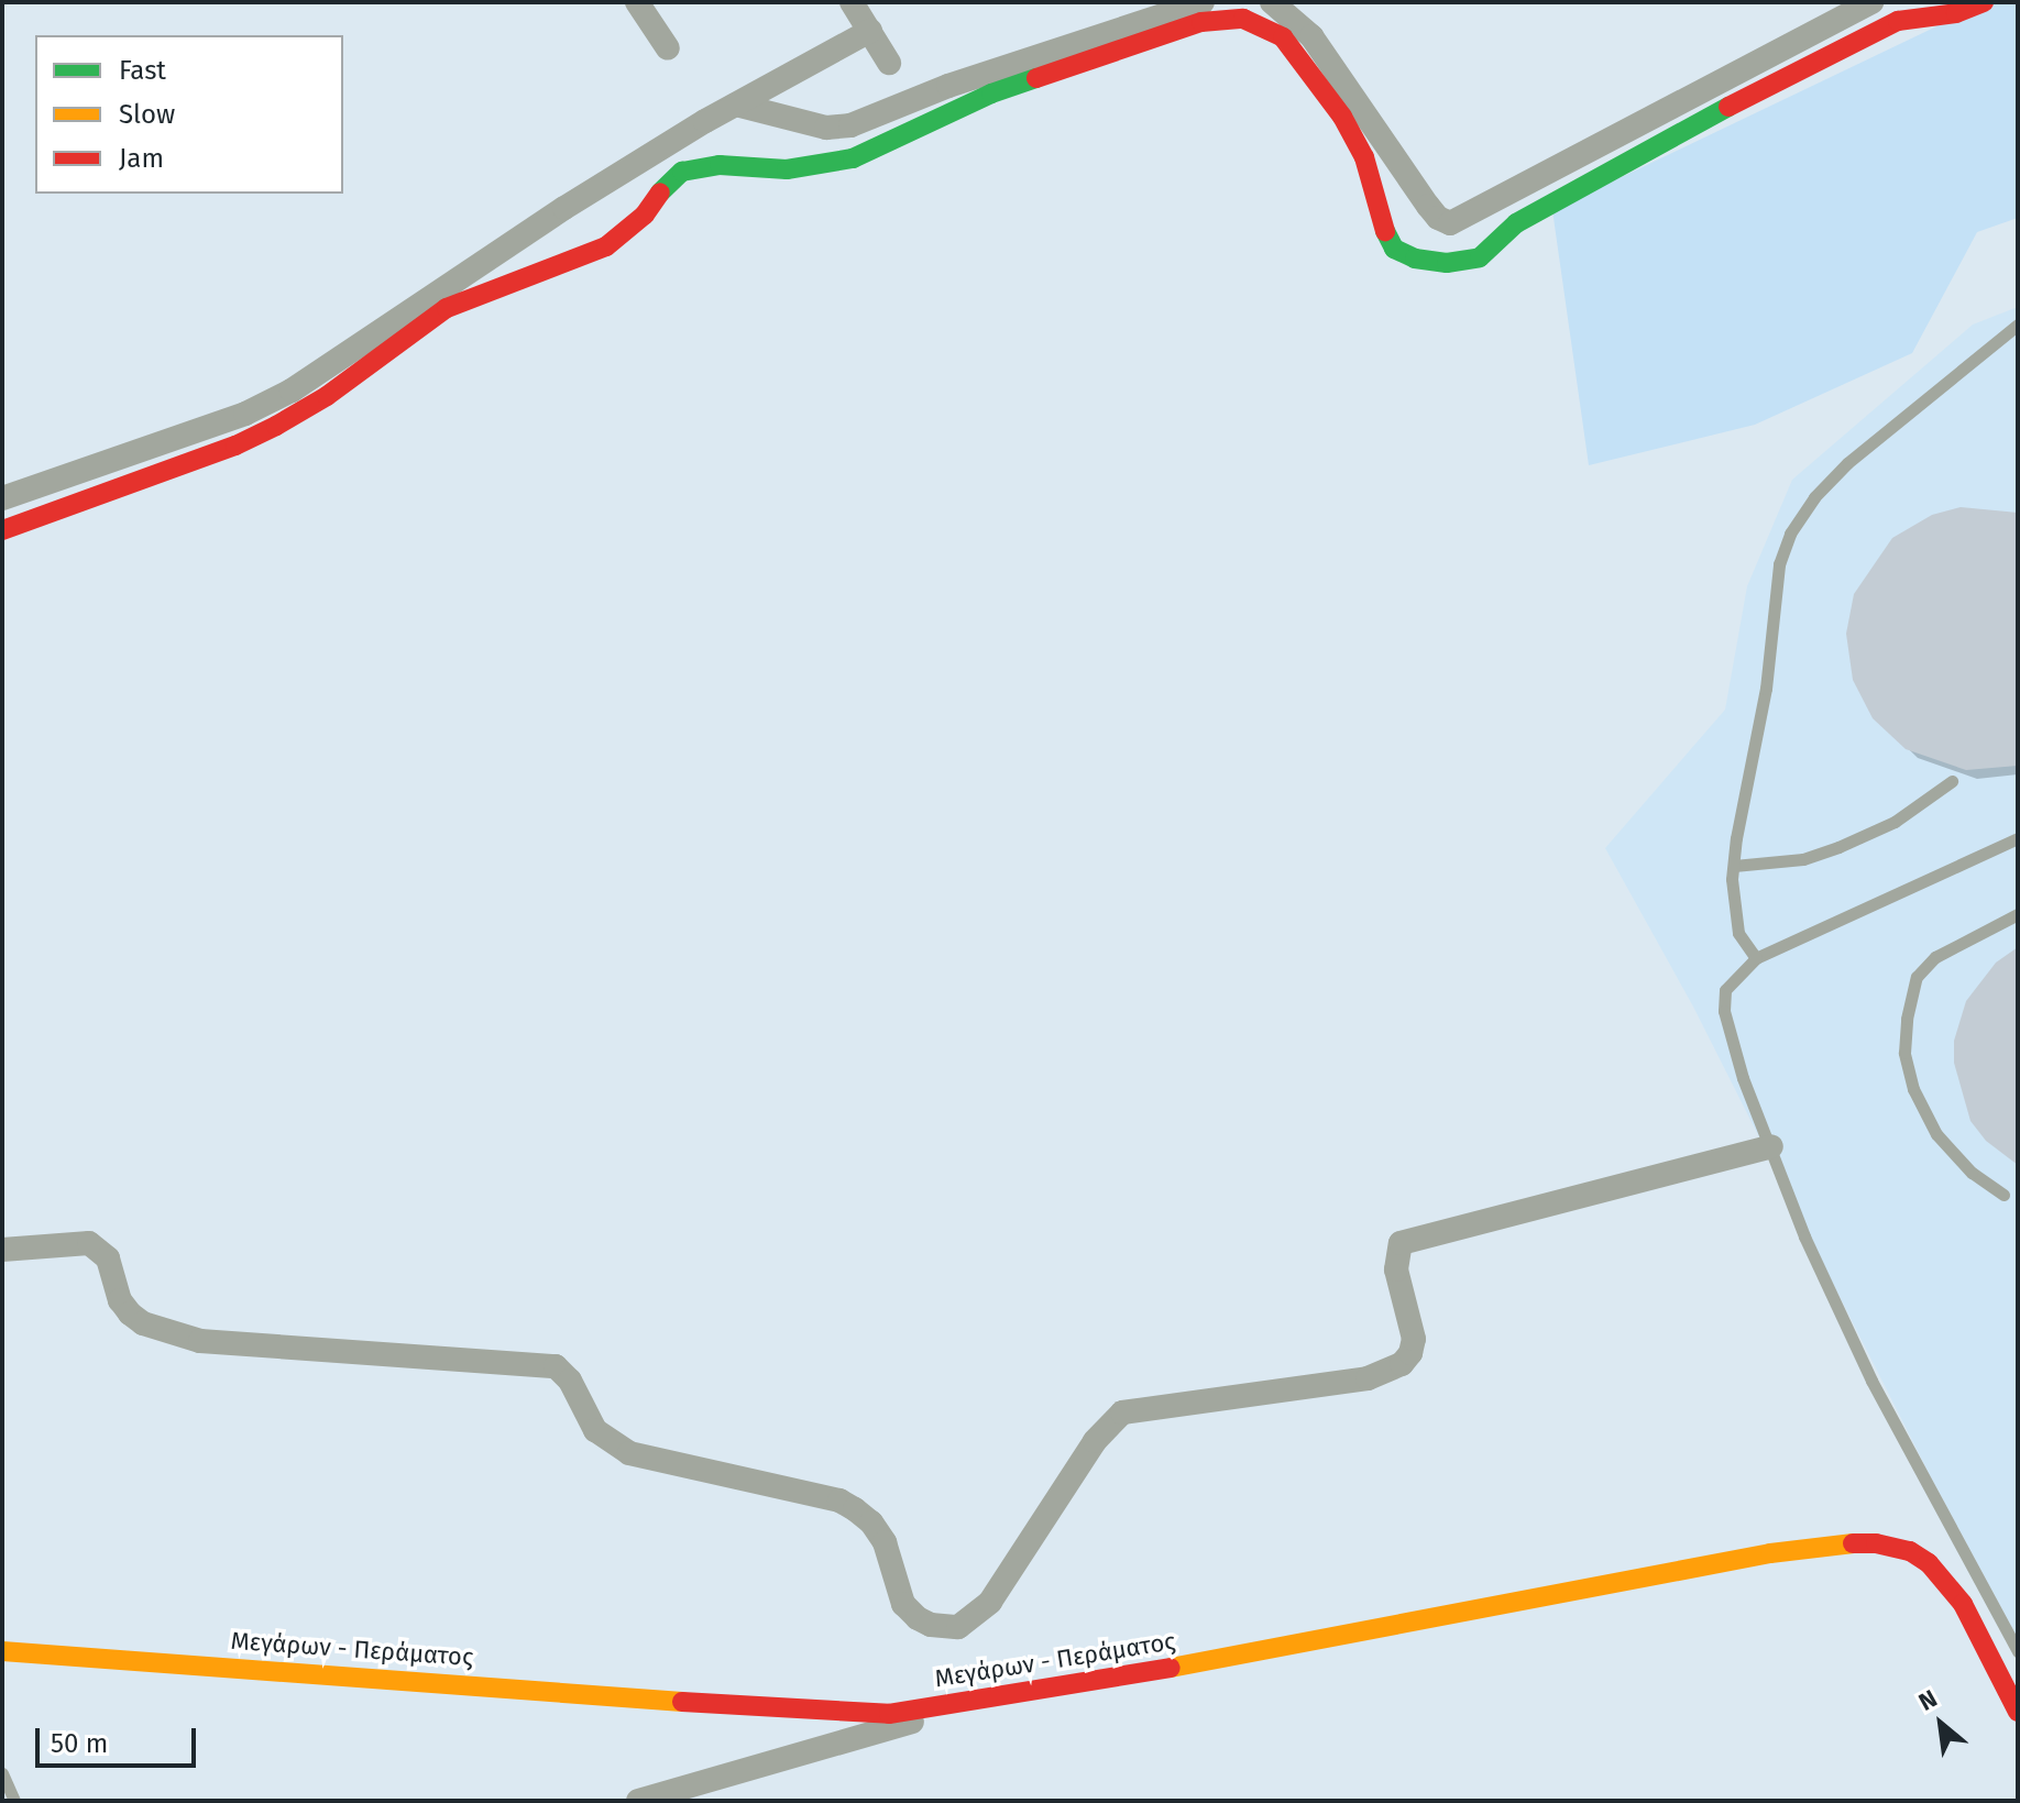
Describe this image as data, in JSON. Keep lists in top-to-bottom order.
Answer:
{
  "streets": {
    "street": ["Μεγάρων - Περάματος"]
  },
  "legend": ["Fast", "Slow", "Jam"],
  "scale_bar": "50 m",
  "north": "top left"
}
